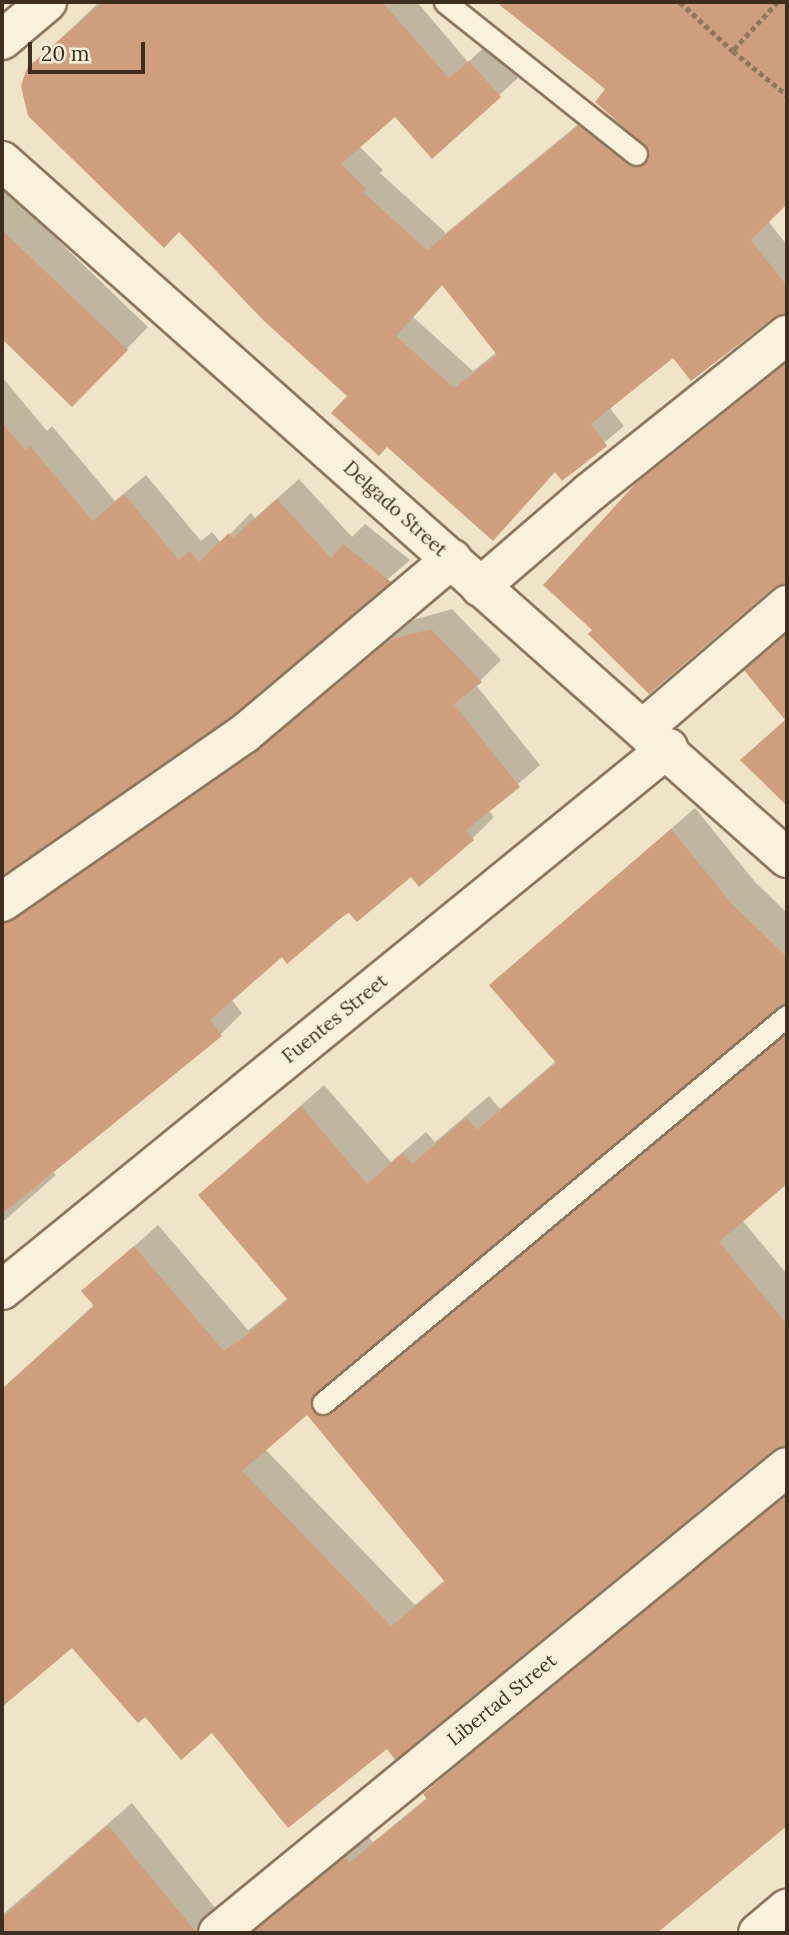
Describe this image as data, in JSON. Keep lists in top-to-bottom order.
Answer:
{
  "streets": {
    "street": ["Delgado Street", "Fuentes Street", "Libertad Street"]
  },
  "crossings": [
    ["Delgado Street", "Fuentes Street"]
  ],
  "scale_bar": "20 m"
}
